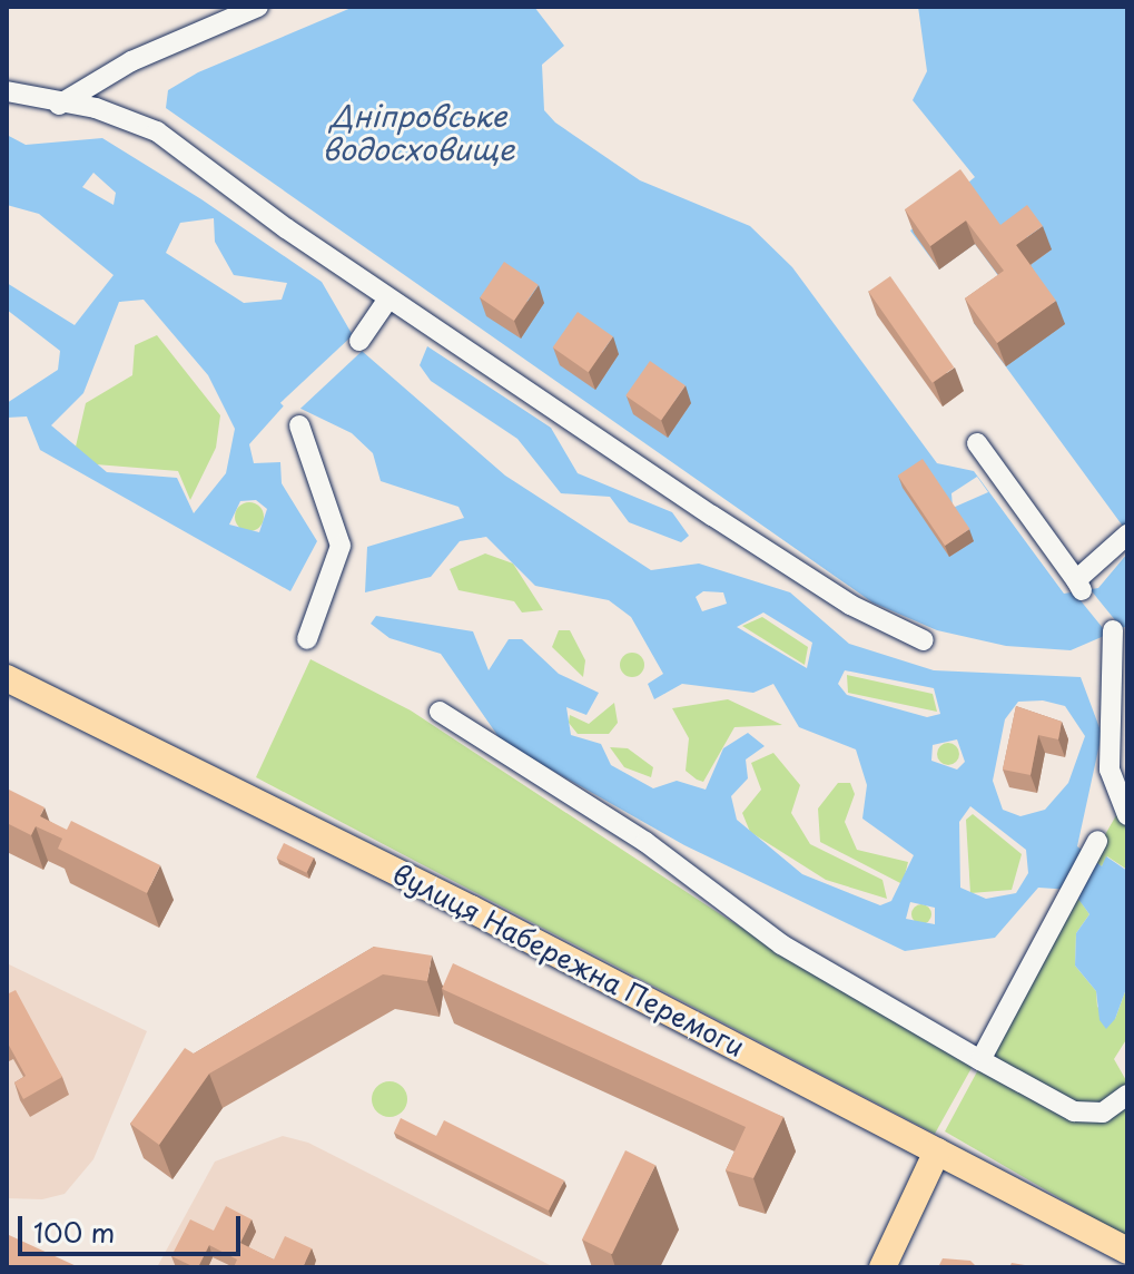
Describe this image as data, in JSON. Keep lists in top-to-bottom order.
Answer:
{
  "streets": {
    "main road": ["вулиця Набережна Перемоги"]
  },
  "water": ["Дніпровське водосховище"],
  "scale_bar": "100 m"
}
